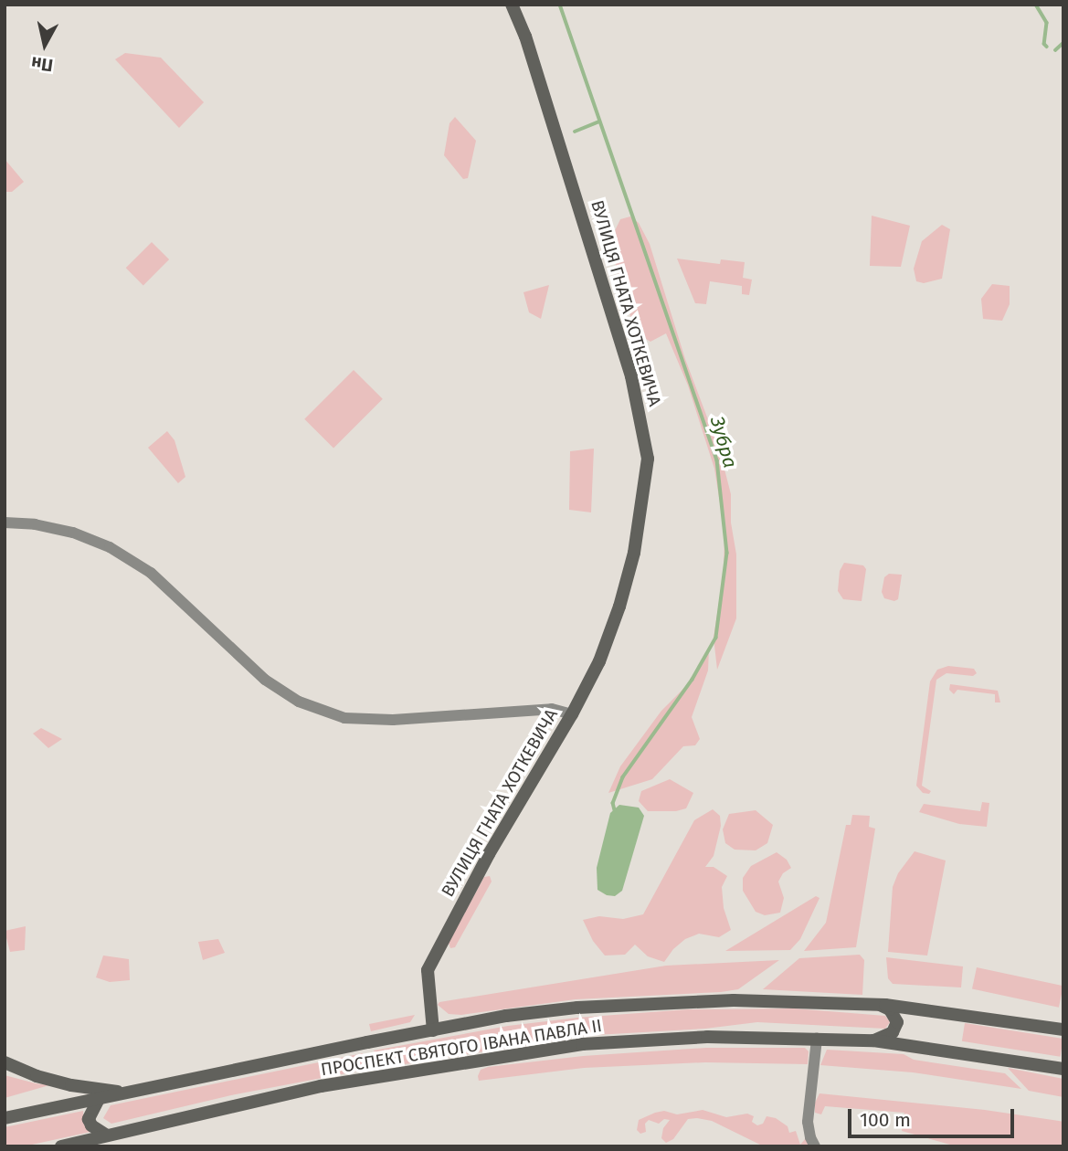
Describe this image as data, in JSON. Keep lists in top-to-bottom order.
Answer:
{
  "streets": {
    "main road": ["ВУЛИЦЯ ГНАТА ХОТКЕВИЧА", "ПРОСПЕКТ СВЯТОГО ІВАНА ПАВЛА II"]
  },
  "crossings": [
    ["ВУЛИЦЯ ГНАТА ХОТКЕВИЧА", "ПРОСПЕКТ СВЯТОГО ІВАНА ПАВЛА II"]
  ],
  "water": ["Зубра"],
  "scale_bar": "100 m",
  "north": "bottom"
}
